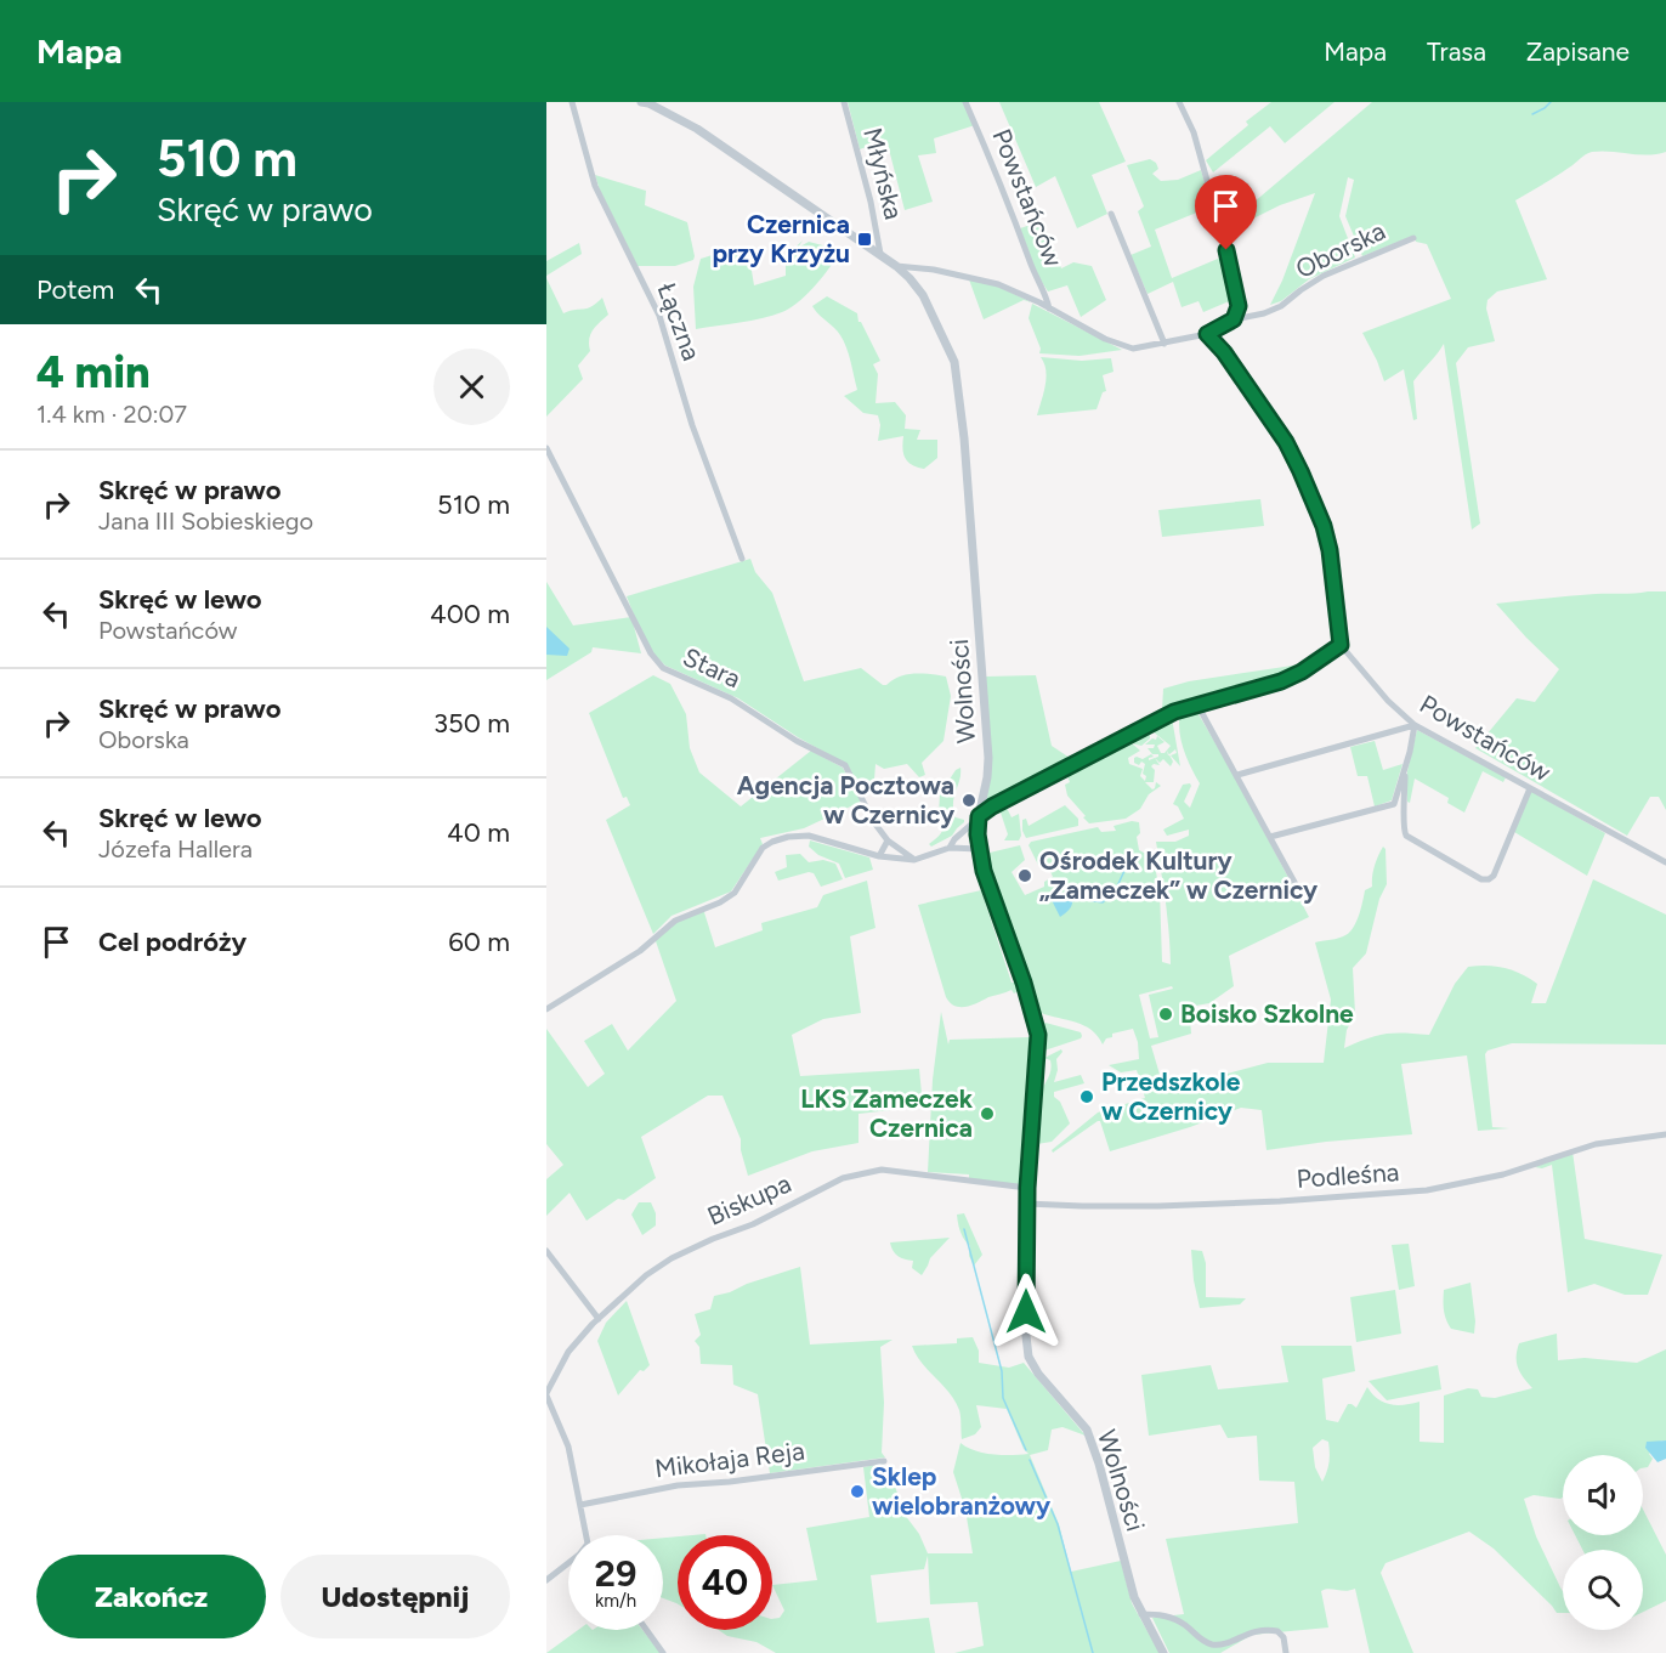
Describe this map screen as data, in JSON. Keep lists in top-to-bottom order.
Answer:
{
  "streets": {
    "street": [
      "Młyńska",
      "Powstańców",
      "Oborska",
      "Łączna",
      "Stara",
      "Wolności",
      "Podleśna",
      "Biskupa",
      "Mikołaja Reja"
    ]
  },
  "crossings": [
    ["Młyńska", "Wolności"],
    ["Powstańców", "Oborska"],
    ["Powstańców", "Wolności"],
    ["Wolności", "Podleśna"],
    ["Wolności", "Biskupa"]
  ],
  "places": {
    "transit": ["Czernica przy Krzyżu"],
    "other": [
      "Agencja Pocztowa w Czernicy",
      "Ośrodek Kultury „Zameczek” w Czernicy",
      "Boisko Szkolne",
      "Przedszkole w Czernicy",
      "LKS Zameczek Czernica",
      "Sklep wielobranżowy"
    ]
  },
  "page": {
    "header": "Mapa",
    "nav": ["Mapa", "Trasa", "Zapisane"],
    "turn": ["510 m", "Skręć w prawo"],
    "then": "Potem",
    "heading": ["4 min", "1.4 km · 20:07"],
    "list": [
      {
        "name": "Skręć w prawo",
        "note": "Jana III Sobieskiego",
        "value": "510 m"
      },
      {
        "name": "Skręć w lewo",
        "note": "Powstańców",
        "value": "400 m"
      },
      {
        "name": "Skręć w prawo",
        "note": "Oborska",
        "value": "350 m"
      },
      {
        "name": "Skręć w lewo",
        "note": "Józefa Hallera",
        "value": "40 m"
      },
      {
        "name": "Cel podróży",
        "value": "60 m"
      }
    ],
    "speed": "29 km/h",
    "limit": "40",
    "buttons": ["Zakończ", "Udostępnij"]
  }
}
